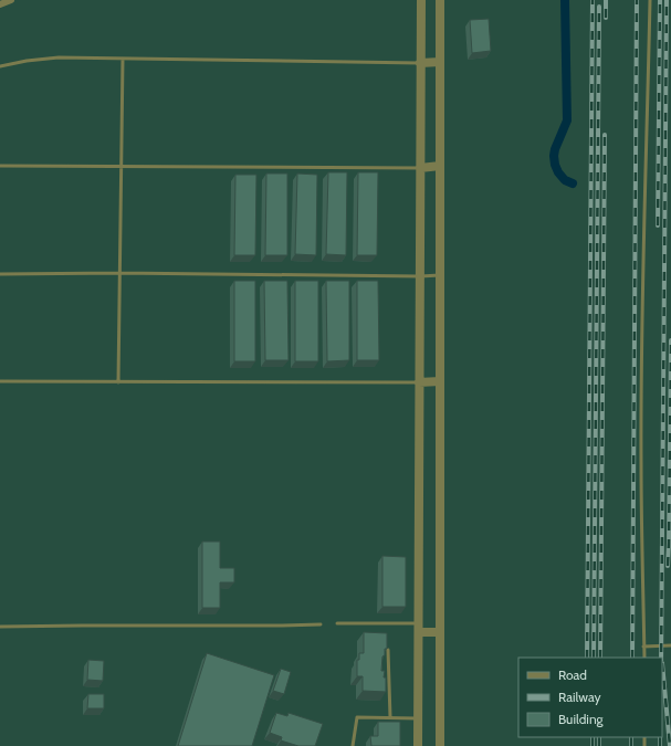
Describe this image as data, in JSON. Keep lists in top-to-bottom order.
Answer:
{
  "legend": ["Road", "Railway", "Building"]
}
